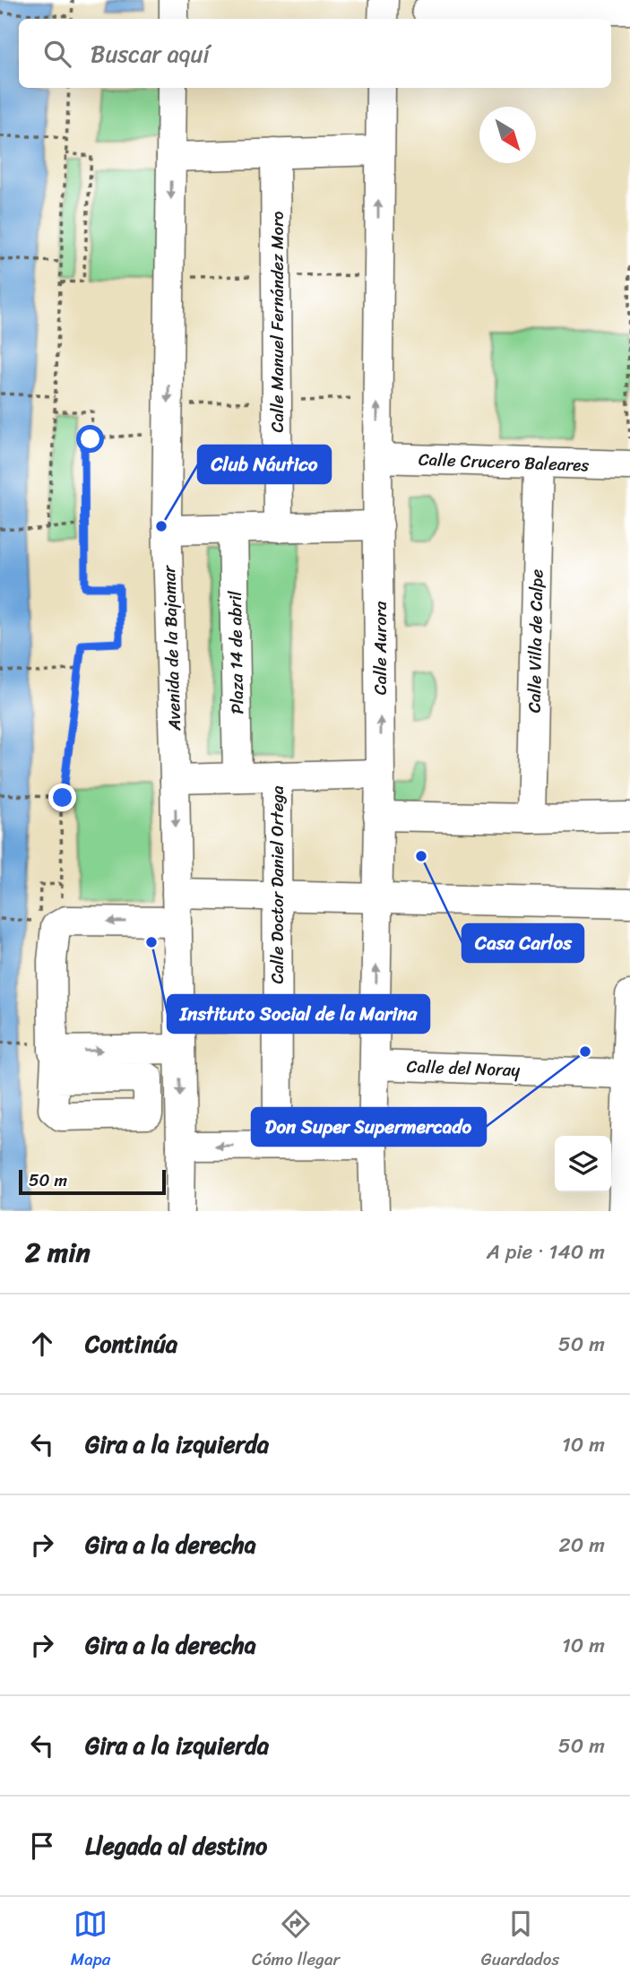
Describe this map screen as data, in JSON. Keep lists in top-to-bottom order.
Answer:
{
  "streets": {
    "street": [
      "Calle Manuel Fernández Moro",
      "Calle Crucero Baleares",
      "Calle Villa de Calpe",
      "Avenida de la Bajamar",
      "Calle Aurora",
      "Plaza 14 de abril",
      "Calle Doctor Daniel Ortega",
      "Calle del Noray"
    ]
  },
  "crossings": [
    ["Calle Crucero Baleares", "Calle Villa de Calpe"],
    ["Calle Crucero Baleares", "Calle Aurora"],
    ["Calle Aurora", "Calle del Noray"]
  ],
  "one_way": ["Avenida de la Bajamar", "Calle Aurora"],
  "places": [
    "Club Náutico",
    "Casa Carlos",
    "Instituto Social de la Marina",
    "Don Super Supermercado"
  ],
  "scale_bar": "50 m",
  "north": "bottom right",
  "page": {
    "search": "Buscar aquí",
    "scale": "50 m",
    "heading": ["2 min", "A pie · 140 m"],
    "list": [
      ["Continúa", "50 m"],
      ["Gira a la izquierda", "10 m"],
      ["Gira a la derecha", "20 m"],
      ["Gira a la derecha", "10 m"],
      ["Gira a la izquierda", "50 m"],
      "Llegada al destino"
    ],
    "nav": ["Mapa", "Cómo llegar", "Guardados"]
  }
}
